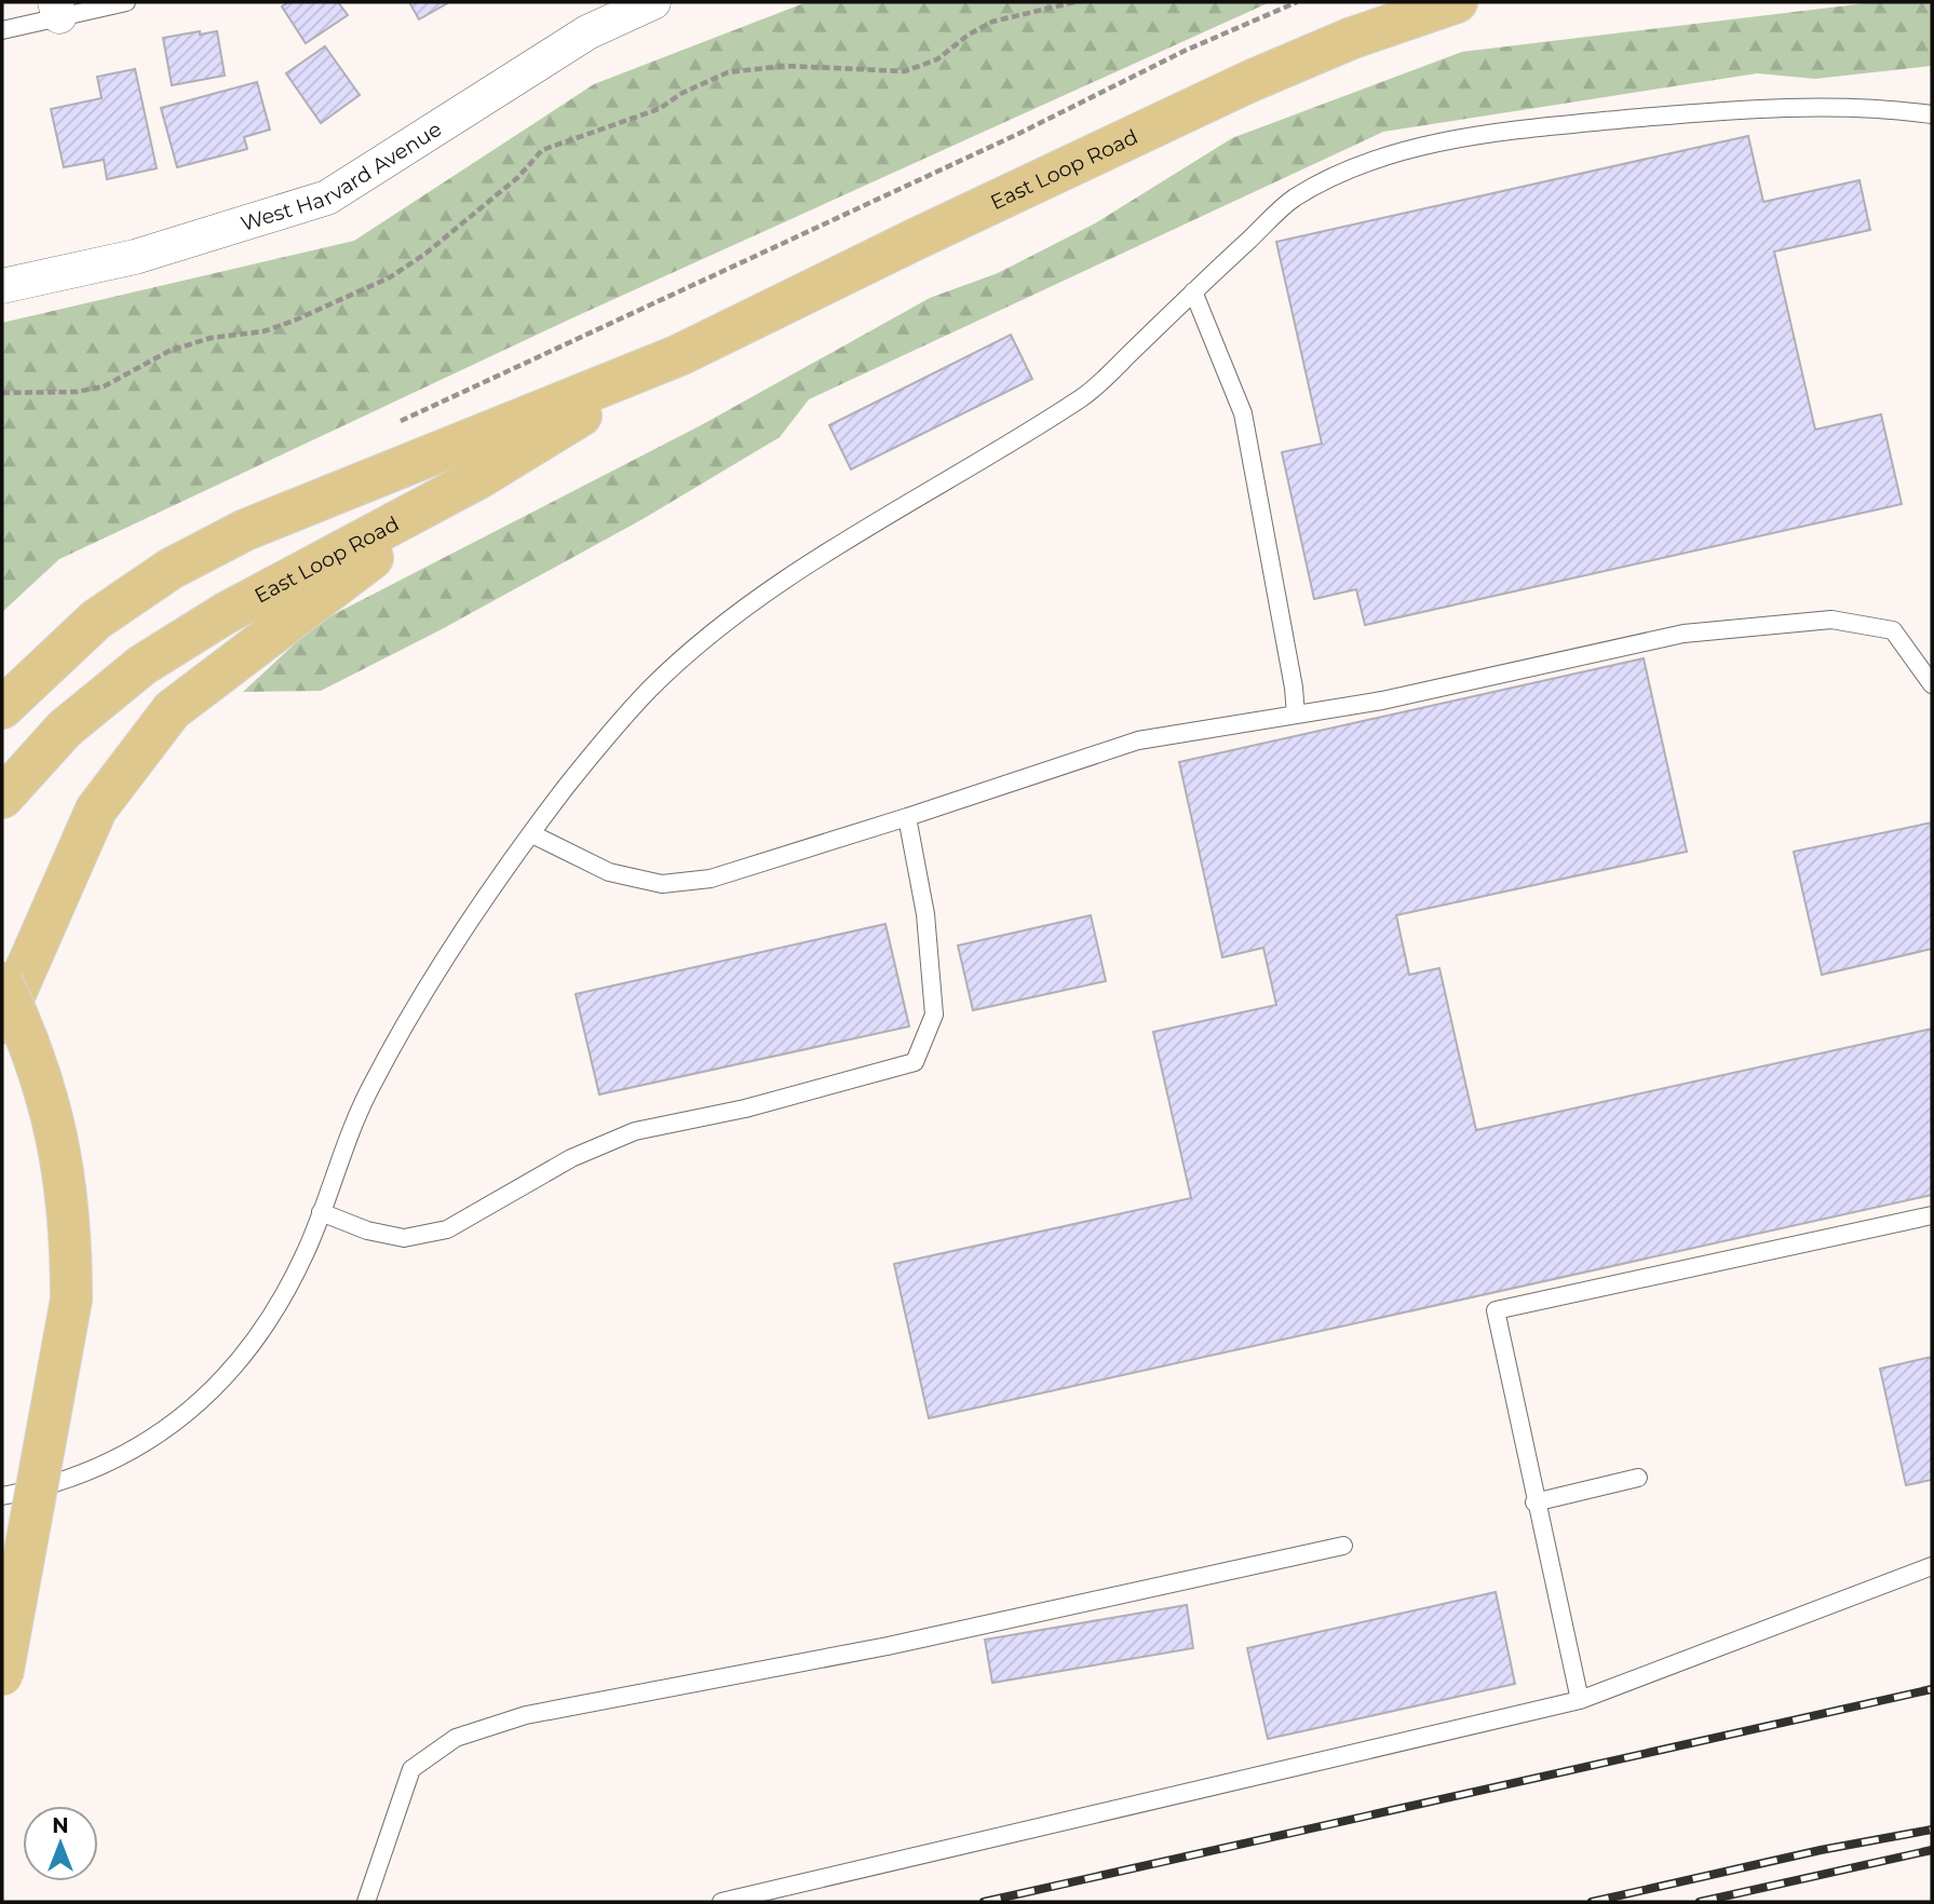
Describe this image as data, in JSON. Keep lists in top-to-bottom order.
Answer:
{
  "streets": {
    "main road": ["East Loop Road"],
    "street": ["West Harvard Avenue"]
  },
  "north": "top"
}
